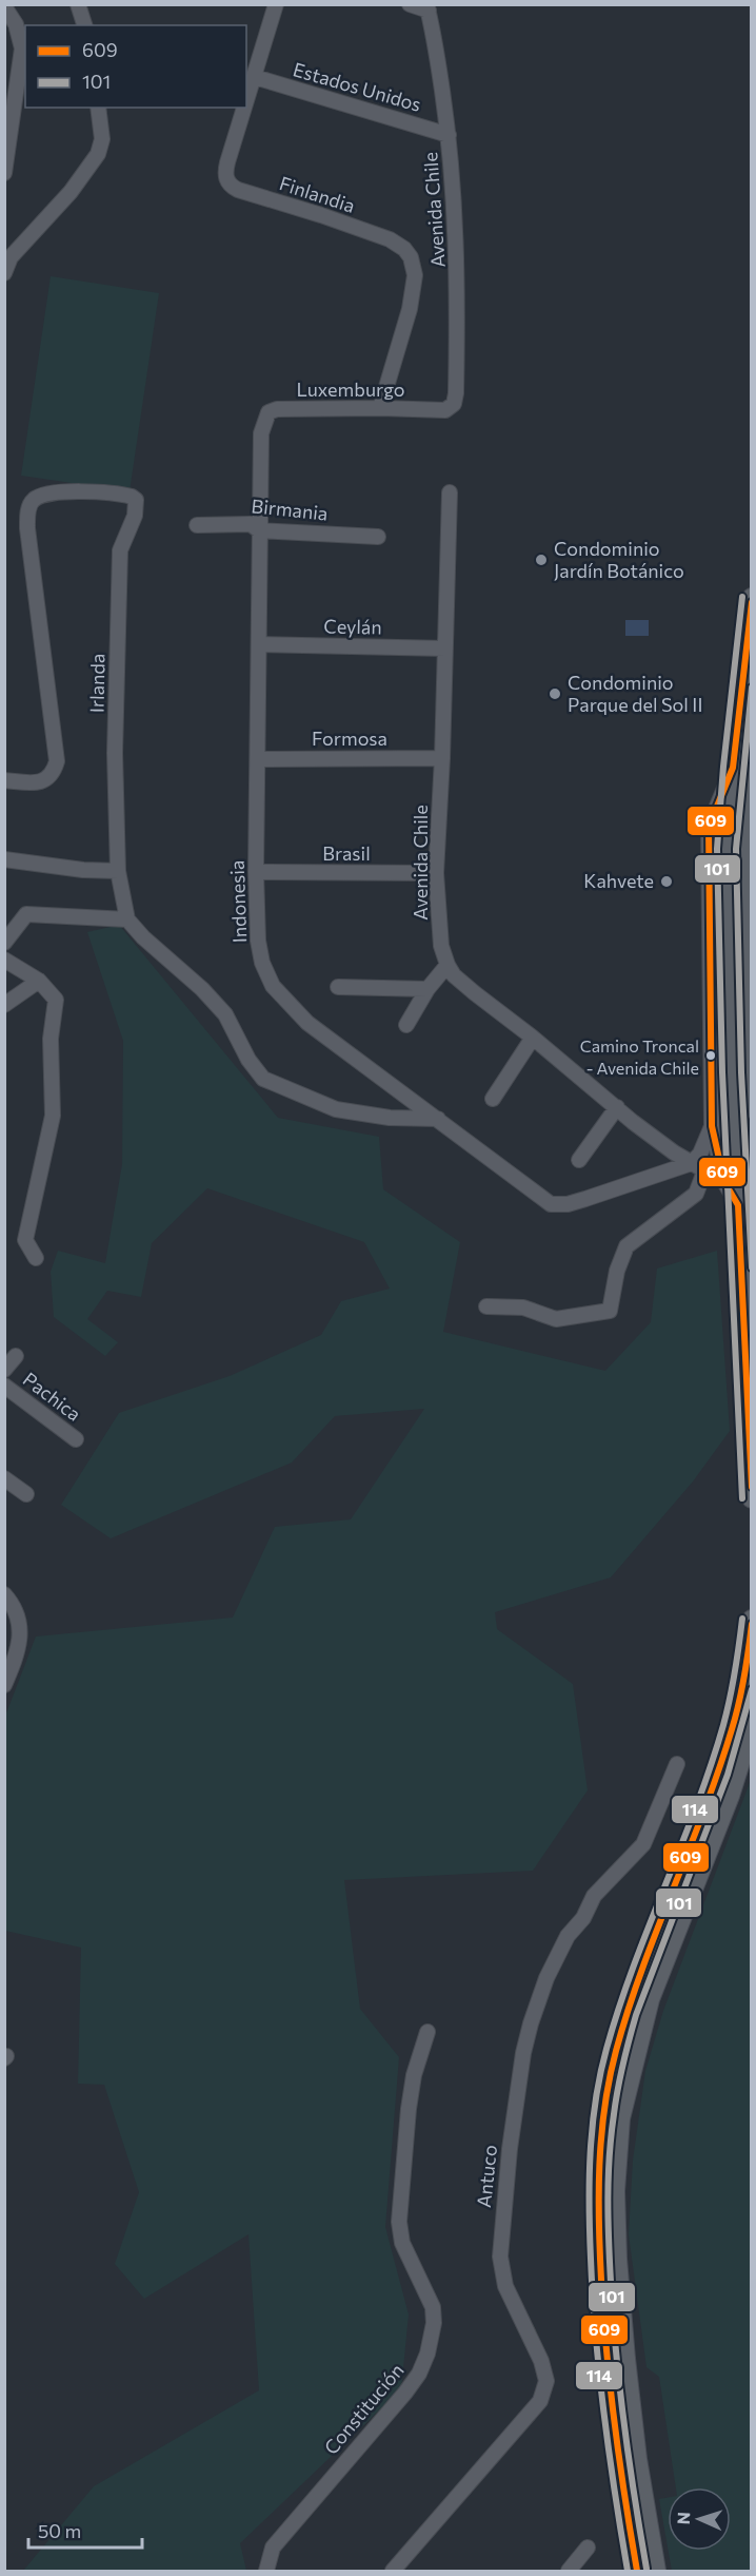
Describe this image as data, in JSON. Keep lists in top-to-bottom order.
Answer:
{
  "streets": {
    "street": [
      "Estados Unidos",
      "Finlandia",
      "Avenida Chile",
      "Luxemburgo",
      "Birmania",
      "Ceylán",
      "Irlanda",
      "Formosa",
      "Brasil",
      "Indonesia",
      "Pachica",
      "Antuco",
      "Constitución"
    ]
  },
  "crossings": [
    ["Estados Unidos", "Finlandia"],
    ["Estados Unidos", "Avenida Chile"],
    ["Finlandia", "Luxemburgo"],
    ["Avenida Chile", "Luxemburgo"],
    ["Avenida Chile", "Ceylán"],
    ["Avenida Chile", "Formosa"],
    ["Avenida Chile", "Brasil"],
    ["Avenida Chile", "Indonesia"],
    ["Luxemburgo", "Indonesia"],
    ["Birmania", "Indonesia"],
    ["Ceylán", "Indonesia"],
    ["Formosa", "Indonesia"],
    ["Brasil", "Indonesia"]
  ],
  "places": [
    "Condominio Jardín Botánico",
    "Condominio Parque del Sol II",
    "Kahvete",
    "Camino Troncal - Avenida Chile"
  ],
  "lines": ["transit line 101", "transit line 609", "transit line 114"],
  "legend": ["609", "101"],
  "scale_bar": "50 m",
  "north": "left"
}
